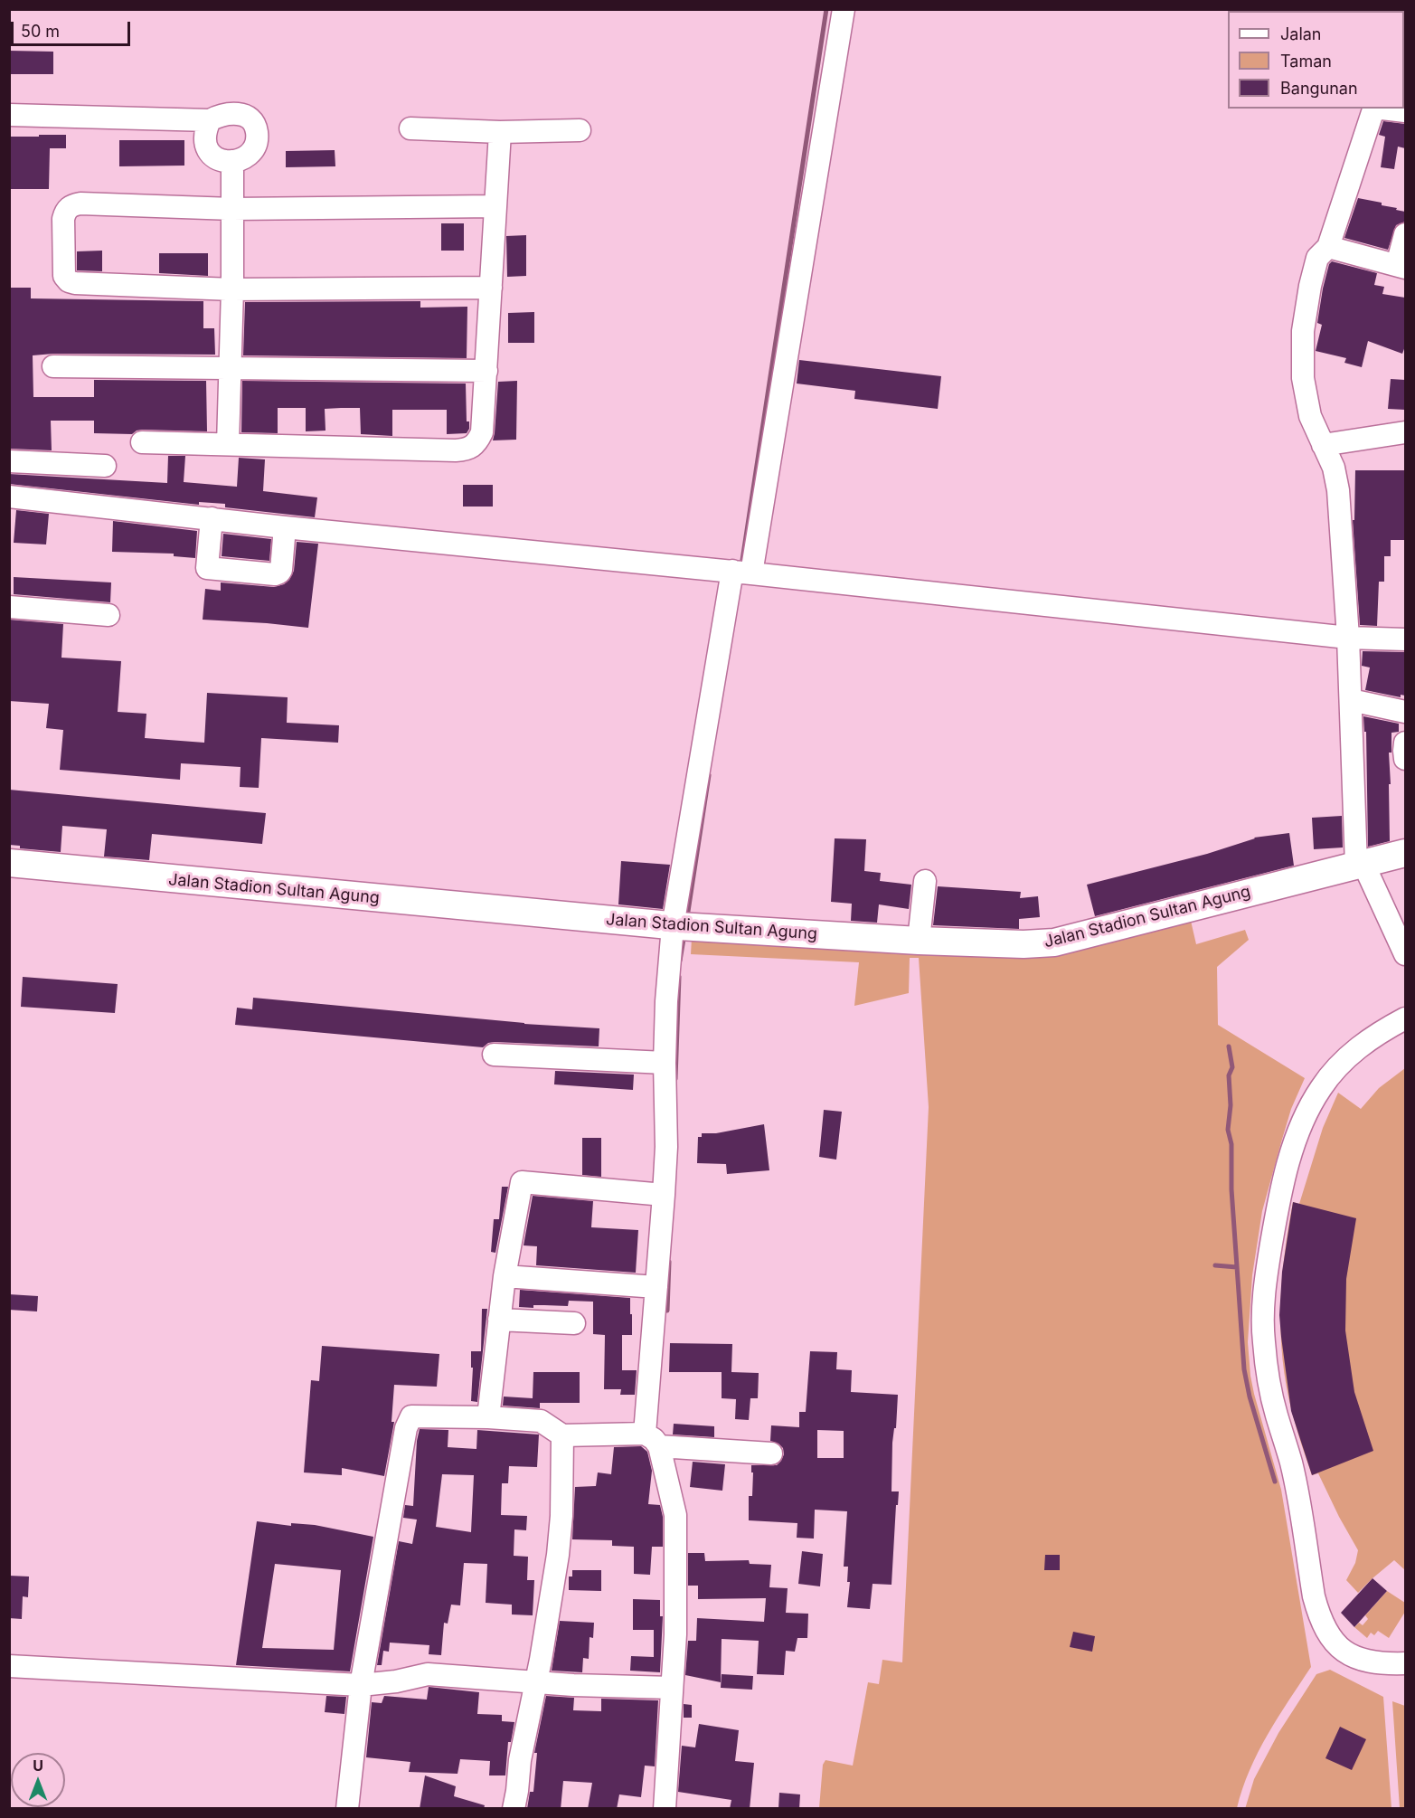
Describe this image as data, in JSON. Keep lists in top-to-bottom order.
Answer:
{
  "streets": {
    "main road": ["Jalan Stadion Sultan Agung"]
  },
  "legend": ["Jalan", "Taman", "Bangunan"],
  "scale_bar": "50 m",
  "north": "top"
}
